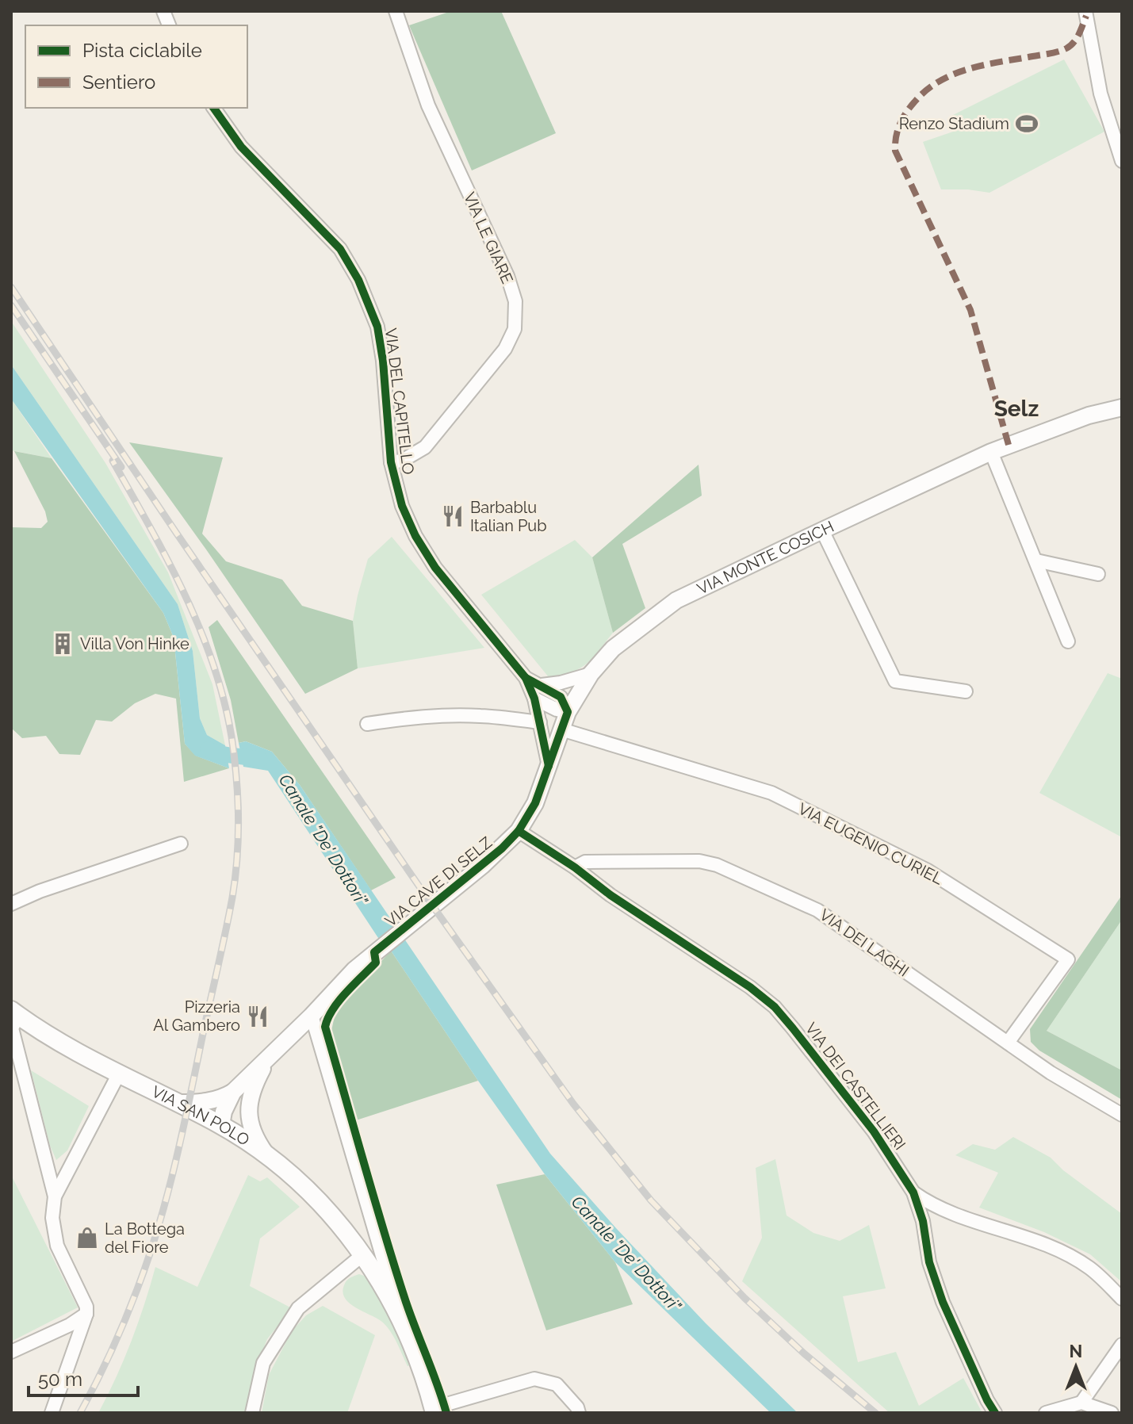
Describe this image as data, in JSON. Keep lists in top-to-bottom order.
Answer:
{
  "streets": {
    "main road": ["VIA SAN POLO"],
    "street": [
      "VIA LE GIARE",
      "VIA DEL CAPITELLO",
      "VIA MONTE COSICH",
      "VIA EUGENIO CURIEL",
      "VIA CAVE DI SELZ",
      "VIA DEI LAGHI",
      "VIA DEI CASTELLIERI"
    ]
  },
  "crossings": [
    ["VIA LE GIARE", "VIA DEL CAPITELLO"],
    ["VIA DEL CAPITELLO", "VIA MONTE COSICH"],
    ["VIA MONTE COSICH", "VIA EUGENIO CURIEL"],
    ["VIA MONTE COSICH", "VIA CAVE DI SELZ"],
    ["VIA MONTE COSICH", "VIA DEI CASTELLIERI"],
    ["VIA EUGENIO CURIEL", "VIA DEI LAGHI"],
    ["VIA CAVE DI SELZ", "VIA DEI CASTELLIERI"],
    ["VIA CAVE DI SELZ", "VIA SAN POLO"],
    ["VIA DEI LAGHI", "VIA DEI CASTELLIERI"]
  ],
  "districts": ["Selz"],
  "water": ["Canale \"De' Dottori\""],
  "places": {
    "sports": ["Renzo Stadium"],
    "restaurant": ["Barbablu Italian Pub", "Pizzeria Al Gambero"],
    "building": ["Villa Von Hinke"],
    "shop": ["La Bottega del Fiore"]
  },
  "legend": ["Pista ciclabile", "Sentiero"],
  "scale_bar": "50 m",
  "north": "top"
}
